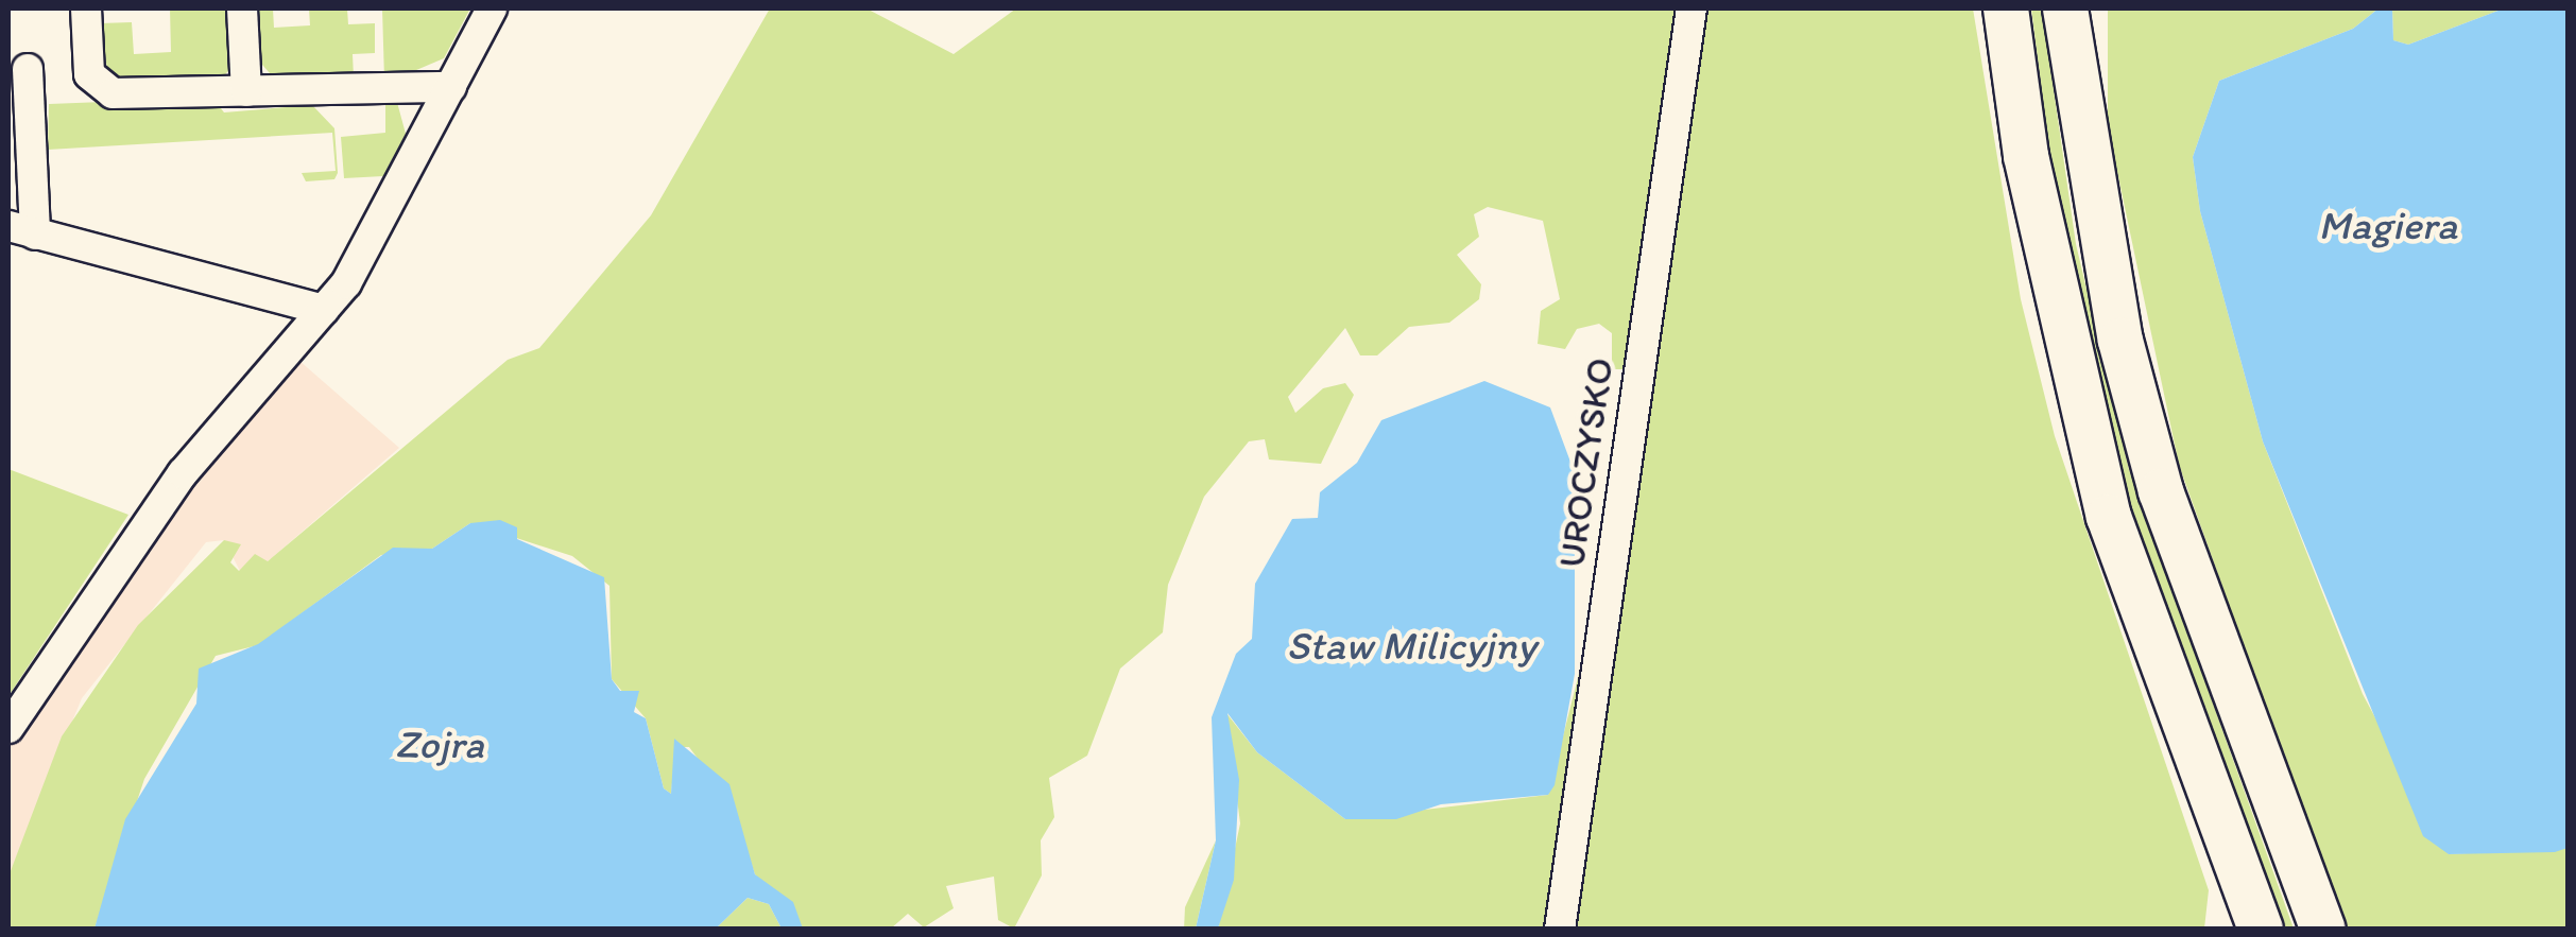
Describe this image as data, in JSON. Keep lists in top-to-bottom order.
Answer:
{
  "streets": {
    "street": ["UROCZYSKO"]
  },
  "water": ["Magiera", "Staw Milicyjny", "Zojra"]
}
